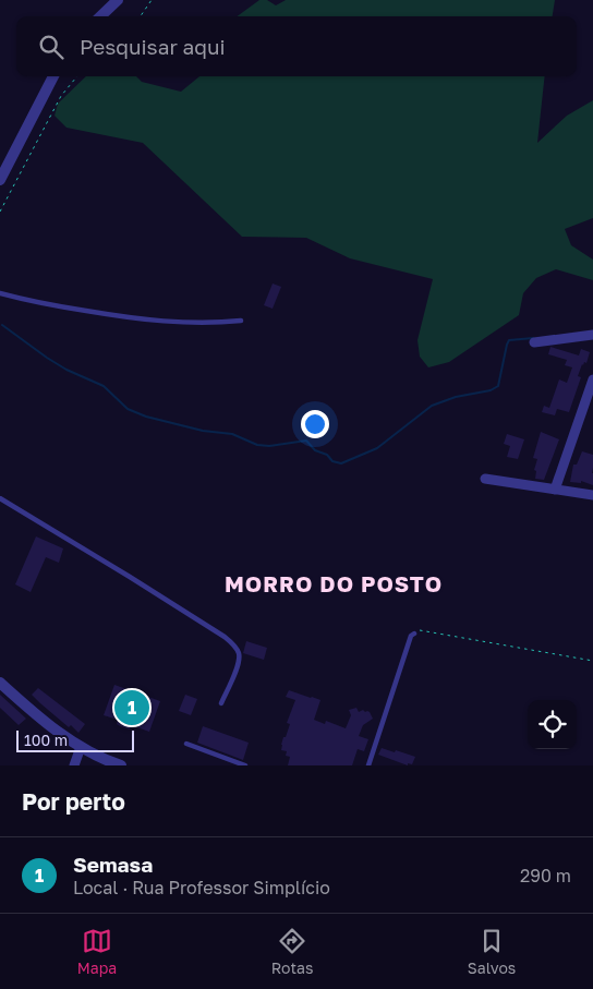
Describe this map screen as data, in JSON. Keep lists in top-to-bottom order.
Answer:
{
  "districts": ["MORRO DO POSTO"],
  "scale_bar": "100 m",
  "page": {
    "search": "Pesquisar aqui",
    "pins": "1",
    "scale": "100 m",
    "heading": "Por perto",
    "list": [
      {
        "mark": "1",
        "name": "Semasa",
        "note": "Local · Rua Professor Simplício",
        "value": "290 m"
      }
    ],
    "nav": ["Mapa", "Rotas", "Salvos"]
  }
}
